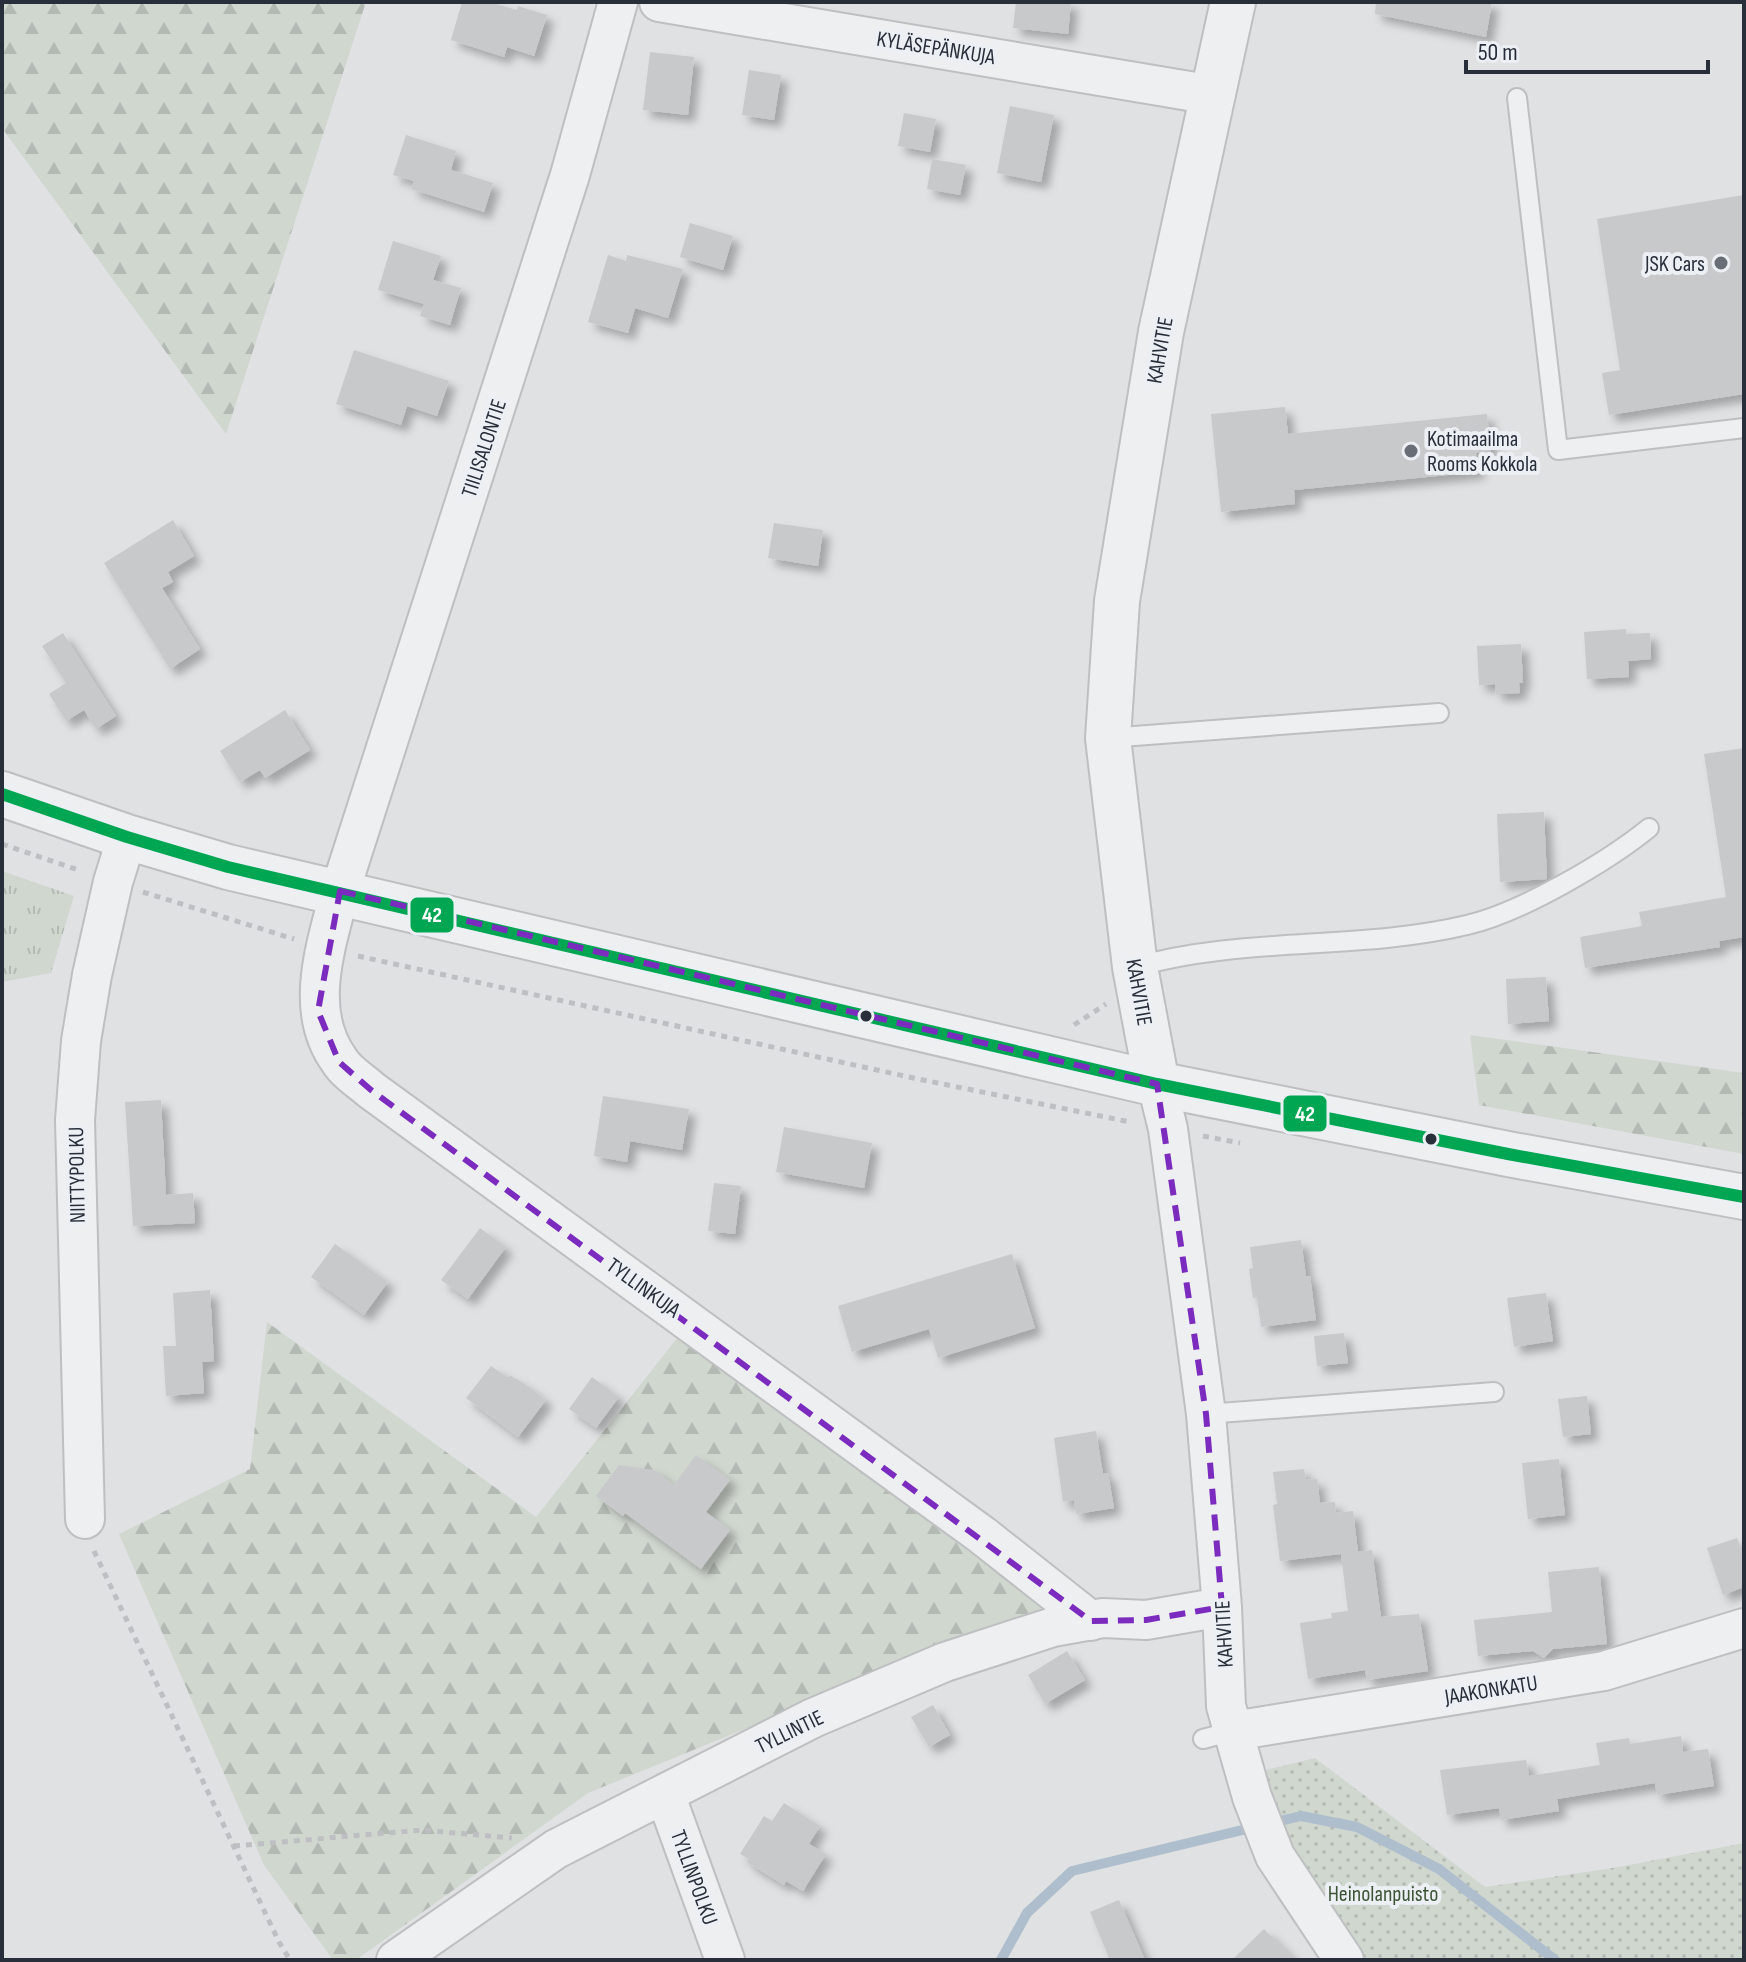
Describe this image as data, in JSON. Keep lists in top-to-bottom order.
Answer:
{
  "streets": {
    "street": [
      "KYLÄSEPÄNKUJA",
      "KAHVITIE",
      "TIILISALONTIE",
      "NIITTYPOLKU",
      "TYLLINKUJA",
      "JAAKONKATU",
      "TYLLINTIE",
      "TYLLINPOLKU"
    ]
  },
  "crossings": [
    ["KYLÄSEPÄNKUJA", "KAHVITIE"],
    ["KAHVITIE", "JAAKONKATU"],
    ["KAHVITIE", "TYLLINTIE"],
    ["TIILISALONTIE", "TYLLINKUJA"],
    ["TYLLINKUJA", "TYLLINTIE"],
    ["TYLLINTIE", "TYLLINPOLKU"]
  ],
  "parks": ["Heinolanpuisto"],
  "places": ["JSK Cars", "Kotimaailma Rooms Kokkola"],
  "lines": ["transit line 42"],
  "scale_bar": "50 m"
}
